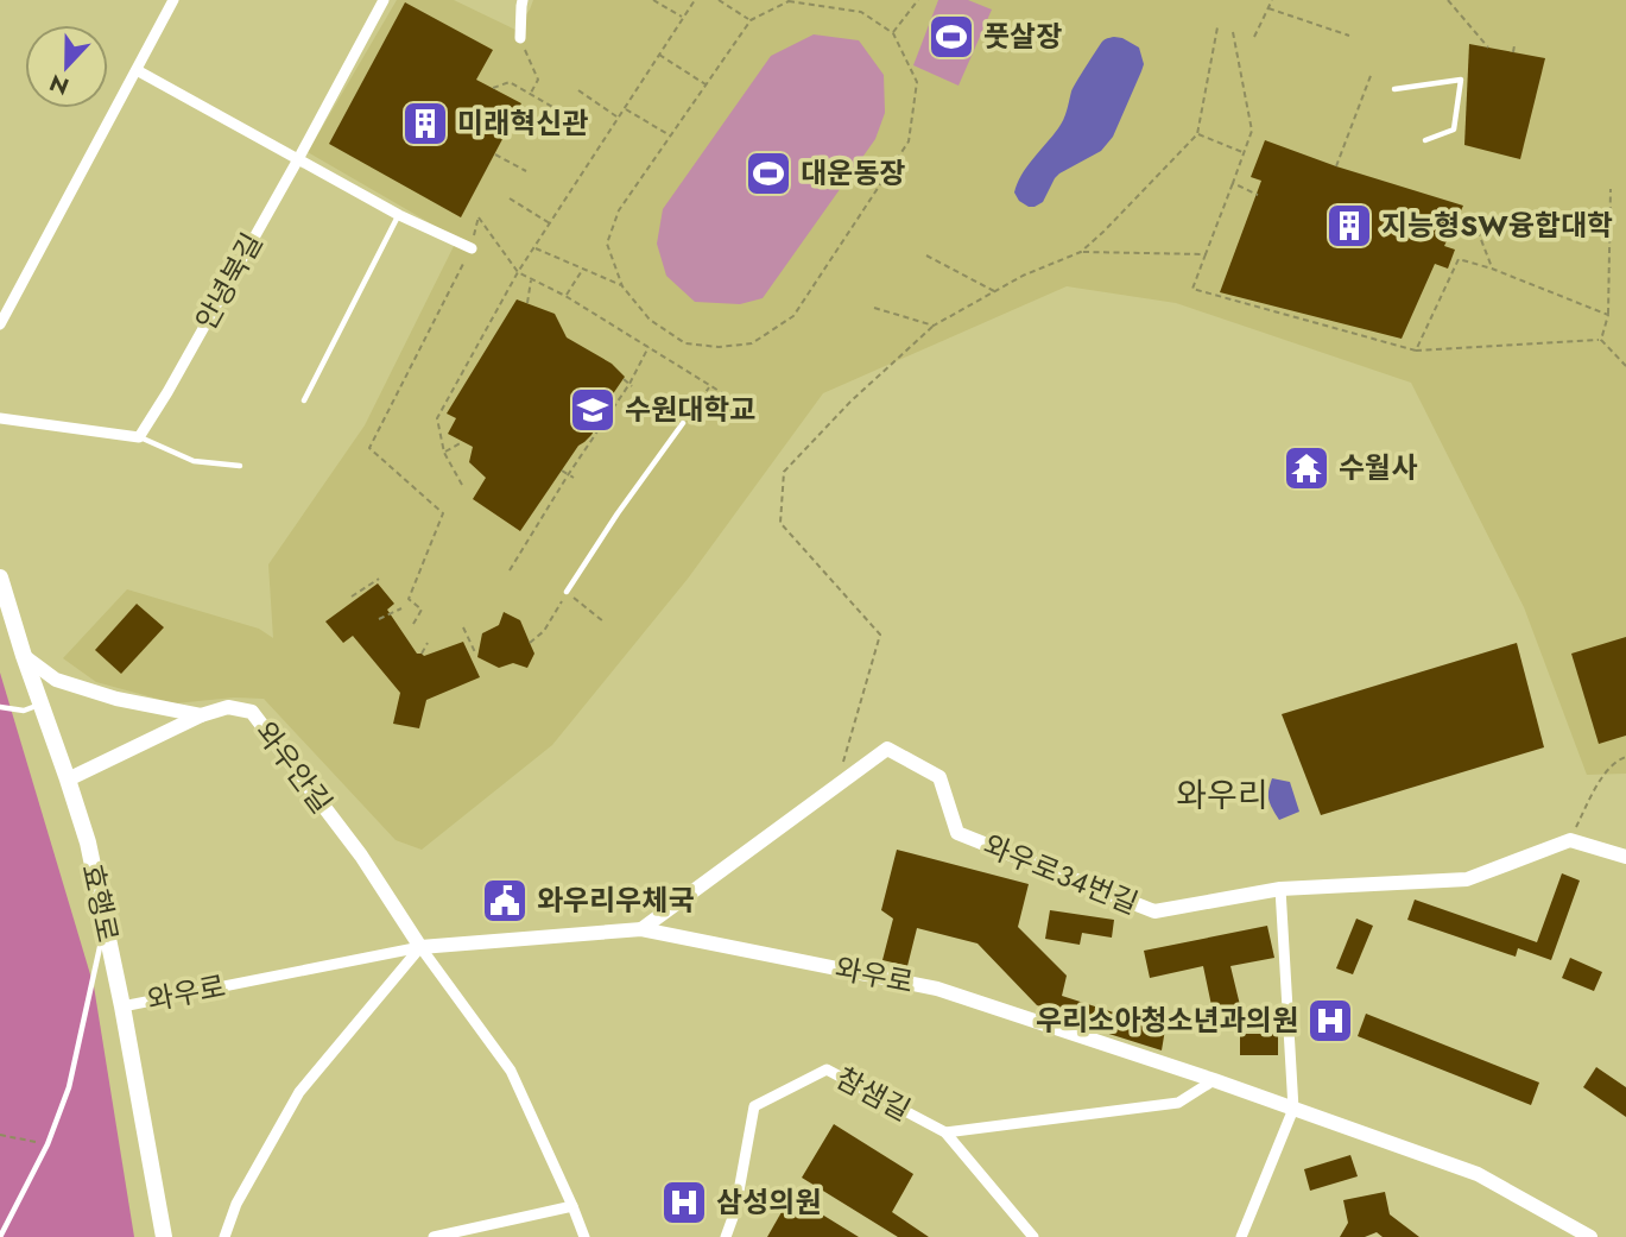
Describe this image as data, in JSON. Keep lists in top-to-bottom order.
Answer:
{
  "streets": {
    "main road": ["효행로"],
    "street": [
      "안녕북길",
      "와우안길",
      "와우로34번길",
      "와우로",
      "참샘길"
    ]
  },
  "crossings": [
    ["와우안길", "효행로"],
    ["와우안길", "와우로"],
    ["와우로34번길", "와우로"],
    ["효행로", "와우로"]
  ],
  "districts": ["와우리"],
  "places": {
    "sports": ["풋살장", "대운동장"],
    "building": ["미래혁신관", "지능형SW융합대학"],
    "school or university": ["수원대학교"],
    "temple": ["수월사"],
    "public building": ["와우리우체국"],
    "hospital": ["우리소아청소년과의원", "삼성의원"]
  },
  "north": "bottom"
}
